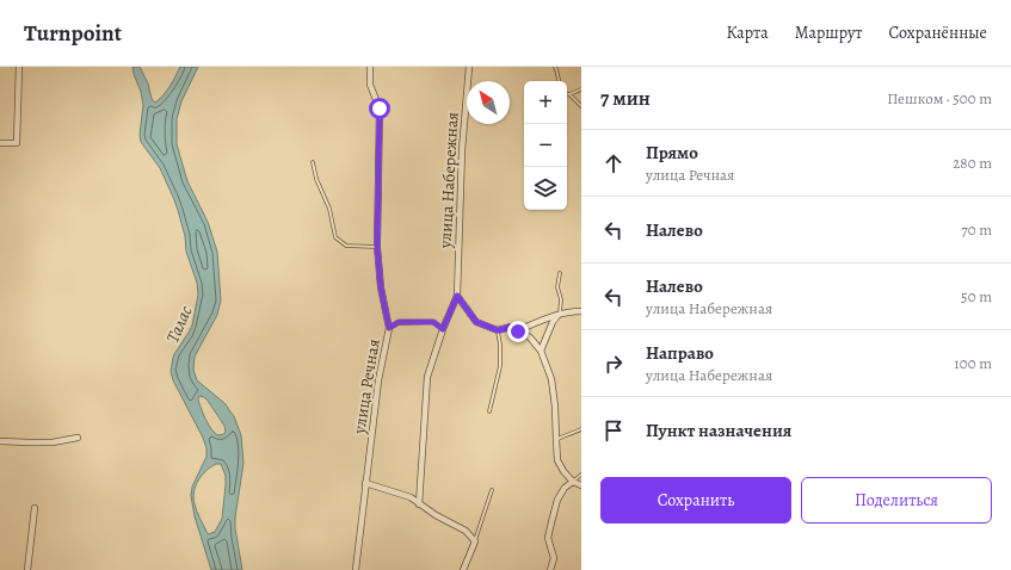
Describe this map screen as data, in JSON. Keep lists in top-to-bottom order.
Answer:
{
  "streets": {
    "street": ["улица Набережная", "улица Речная"]
  },
  "water": ["Талас"],
  "north": "top left",
  "page": {
    "header": "Turnpoint",
    "nav": ["Карта", "Маршрут", "Сохранённые"],
    "heading": ["7 мин", "Пешком · 500 m"],
    "map_buttons": ["+", "−"],
    "list": [
      ["Прямо", "улица Речная", "280 m"],
      ["Налево", "70 m"],
      ["Налево", "улица Набережная", "50 m"],
      ["Направо", "улица Набережная", "100 m"],
      "Пункт назначения"
    ],
    "buttons": ["Сохранить", "Поделиться"]
  }
}
